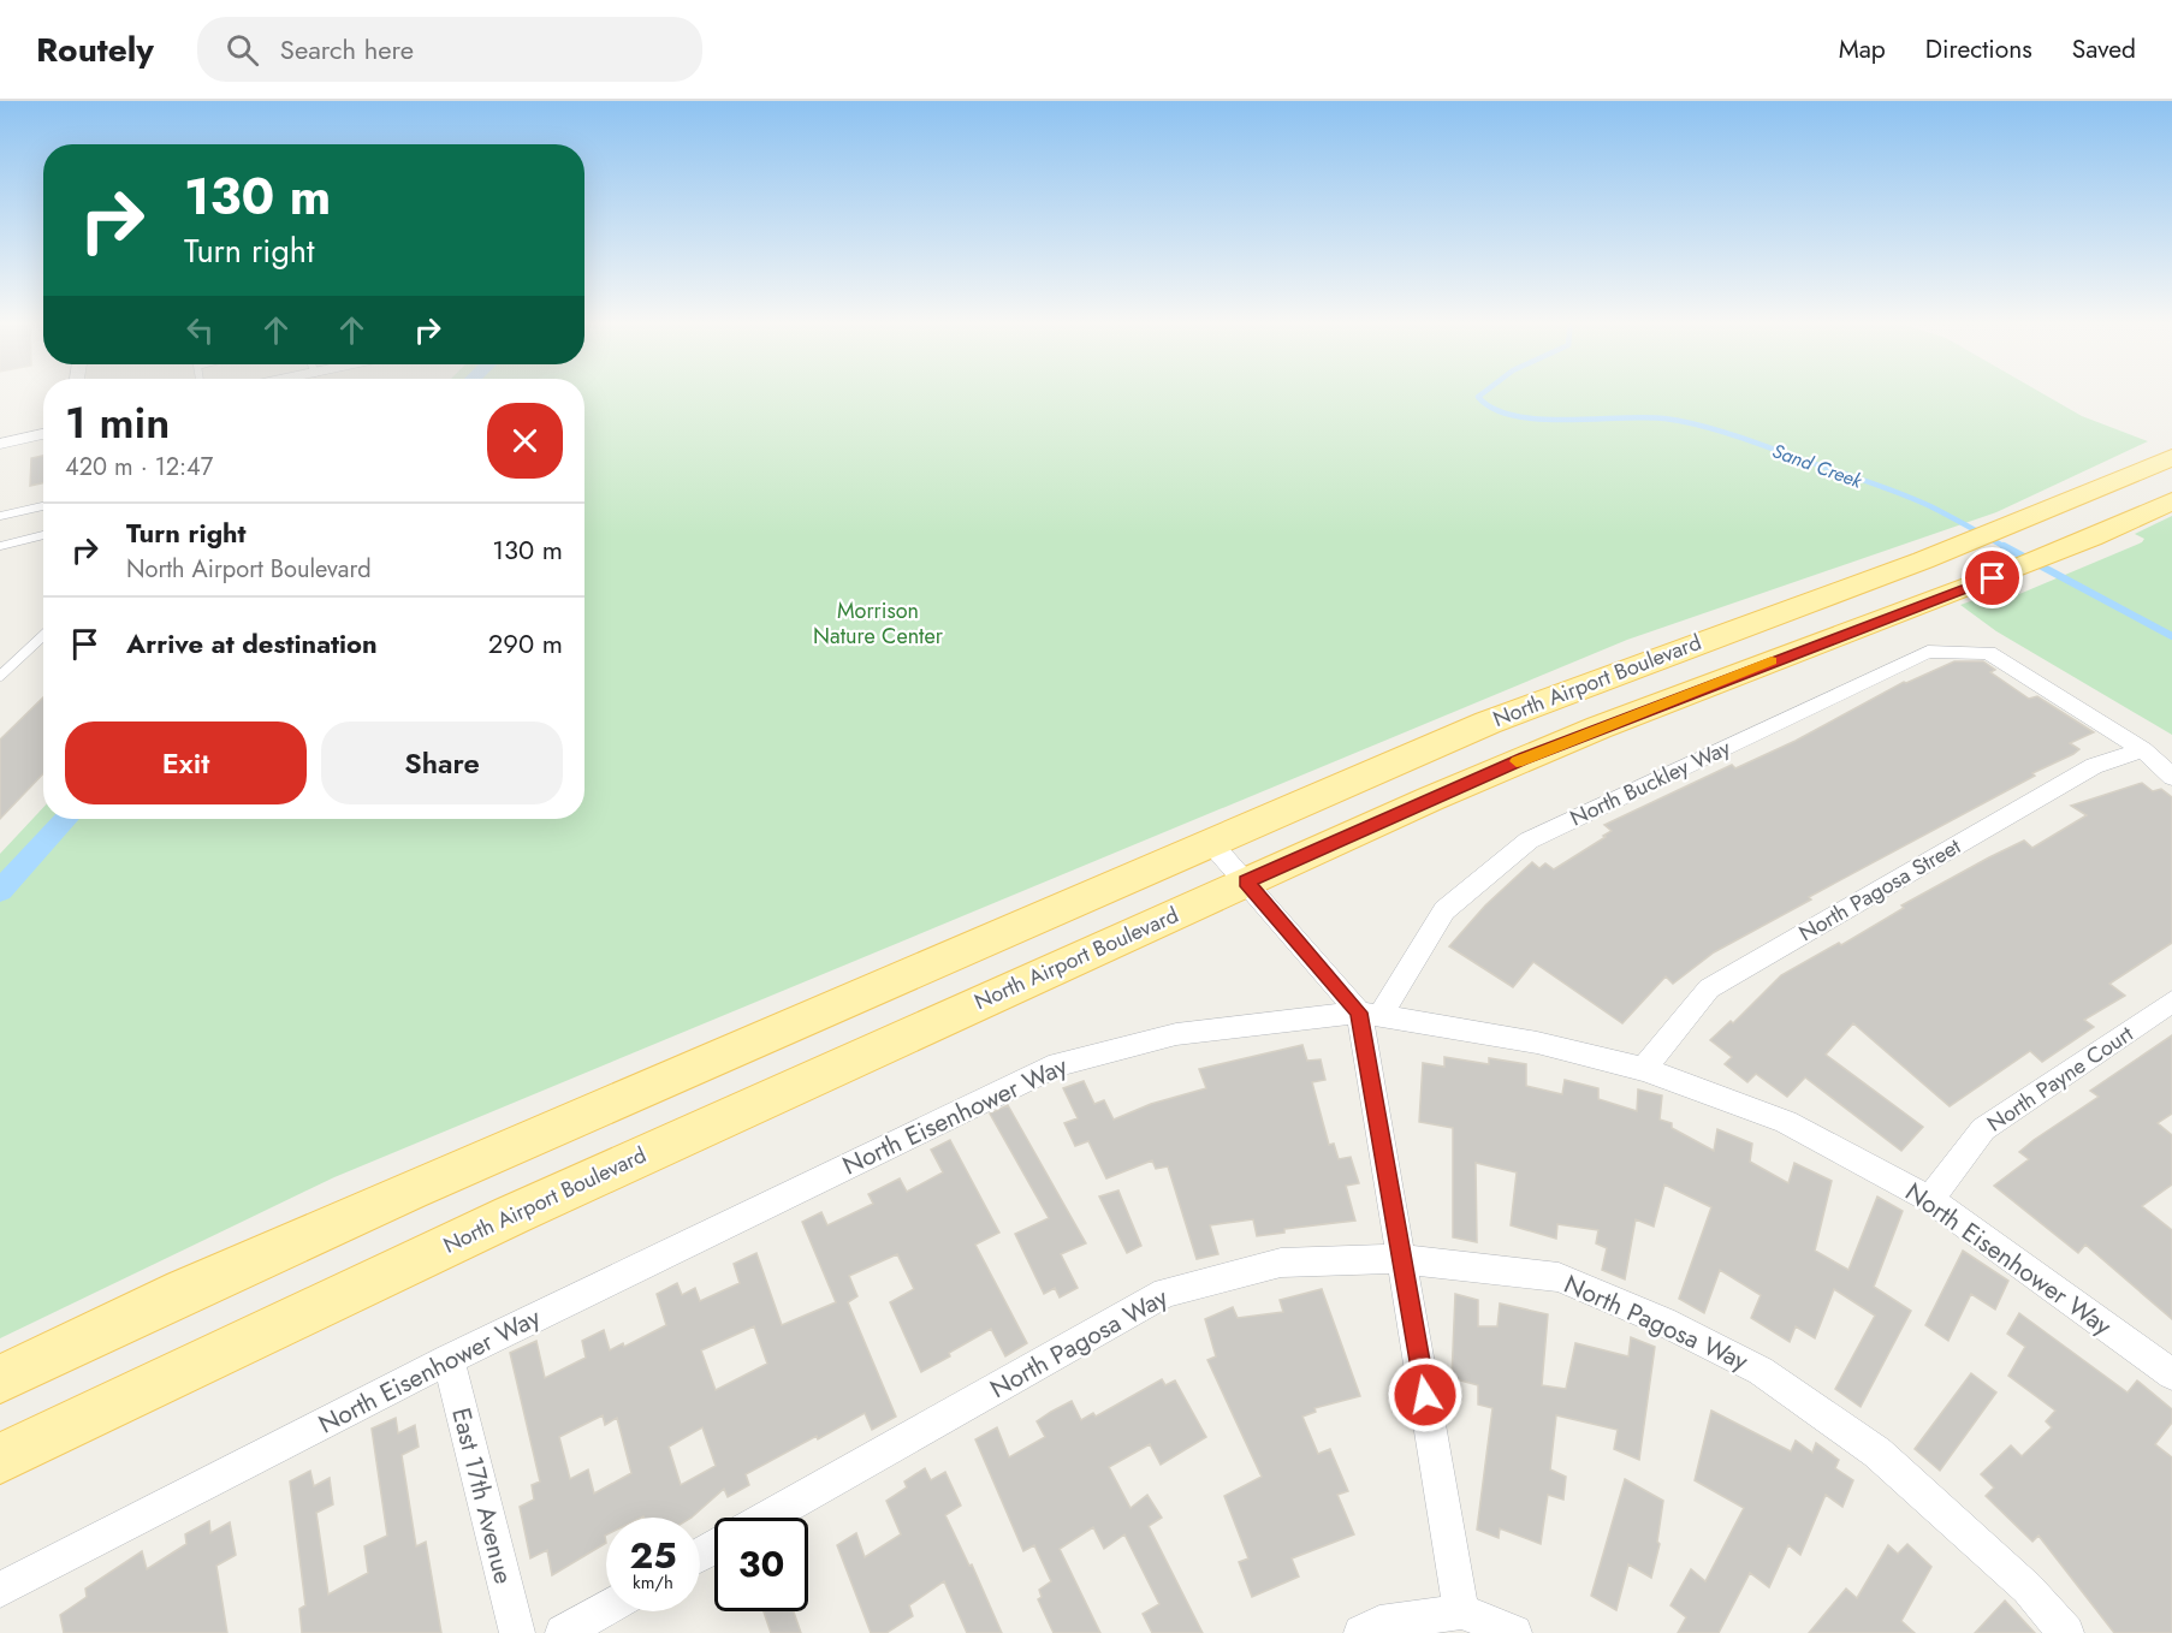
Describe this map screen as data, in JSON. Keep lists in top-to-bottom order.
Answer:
{
  "streets": {
    "main road": ["North Airport Boulevard"],
    "street": [
      "North Buckley Way",
      "North Pagosa Street",
      "North Payne Court",
      "North Eisenhower Way",
      "North Pagosa Way",
      "East 17th Avenue"
    ]
  },
  "crossings": [
    ["North Buckley Way", "North Pagosa Street"],
    ["North Buckley Way", "North Eisenhower Way"],
    ["North Pagosa Street", "North Eisenhower Way"],
    ["North Payne Court", "North Eisenhower Way"],
    ["North Eisenhower Way", "East 17th Avenue"]
  ],
  "water": ["Sand Creek"],
  "parks": ["Morrison Nature Center"],
  "page": {
    "header": "Routely",
    "search": "Search here",
    "nav": ["Map", "Directions", "Saved"],
    "turn": ["130 m", "Turn right"],
    "heading": ["1 min", "420 m · 12:47"],
    "list": [
      {
        "name": "Turn right",
        "note": "North Airport Boulevard",
        "value": "130 m"
      },
      {
        "name": "Arrive at destination",
        "value": "290 m"
      }
    ],
    "buttons": ["Exit", "Share"],
    "speed": "25 km/h",
    "limit": "30"
  }
}
